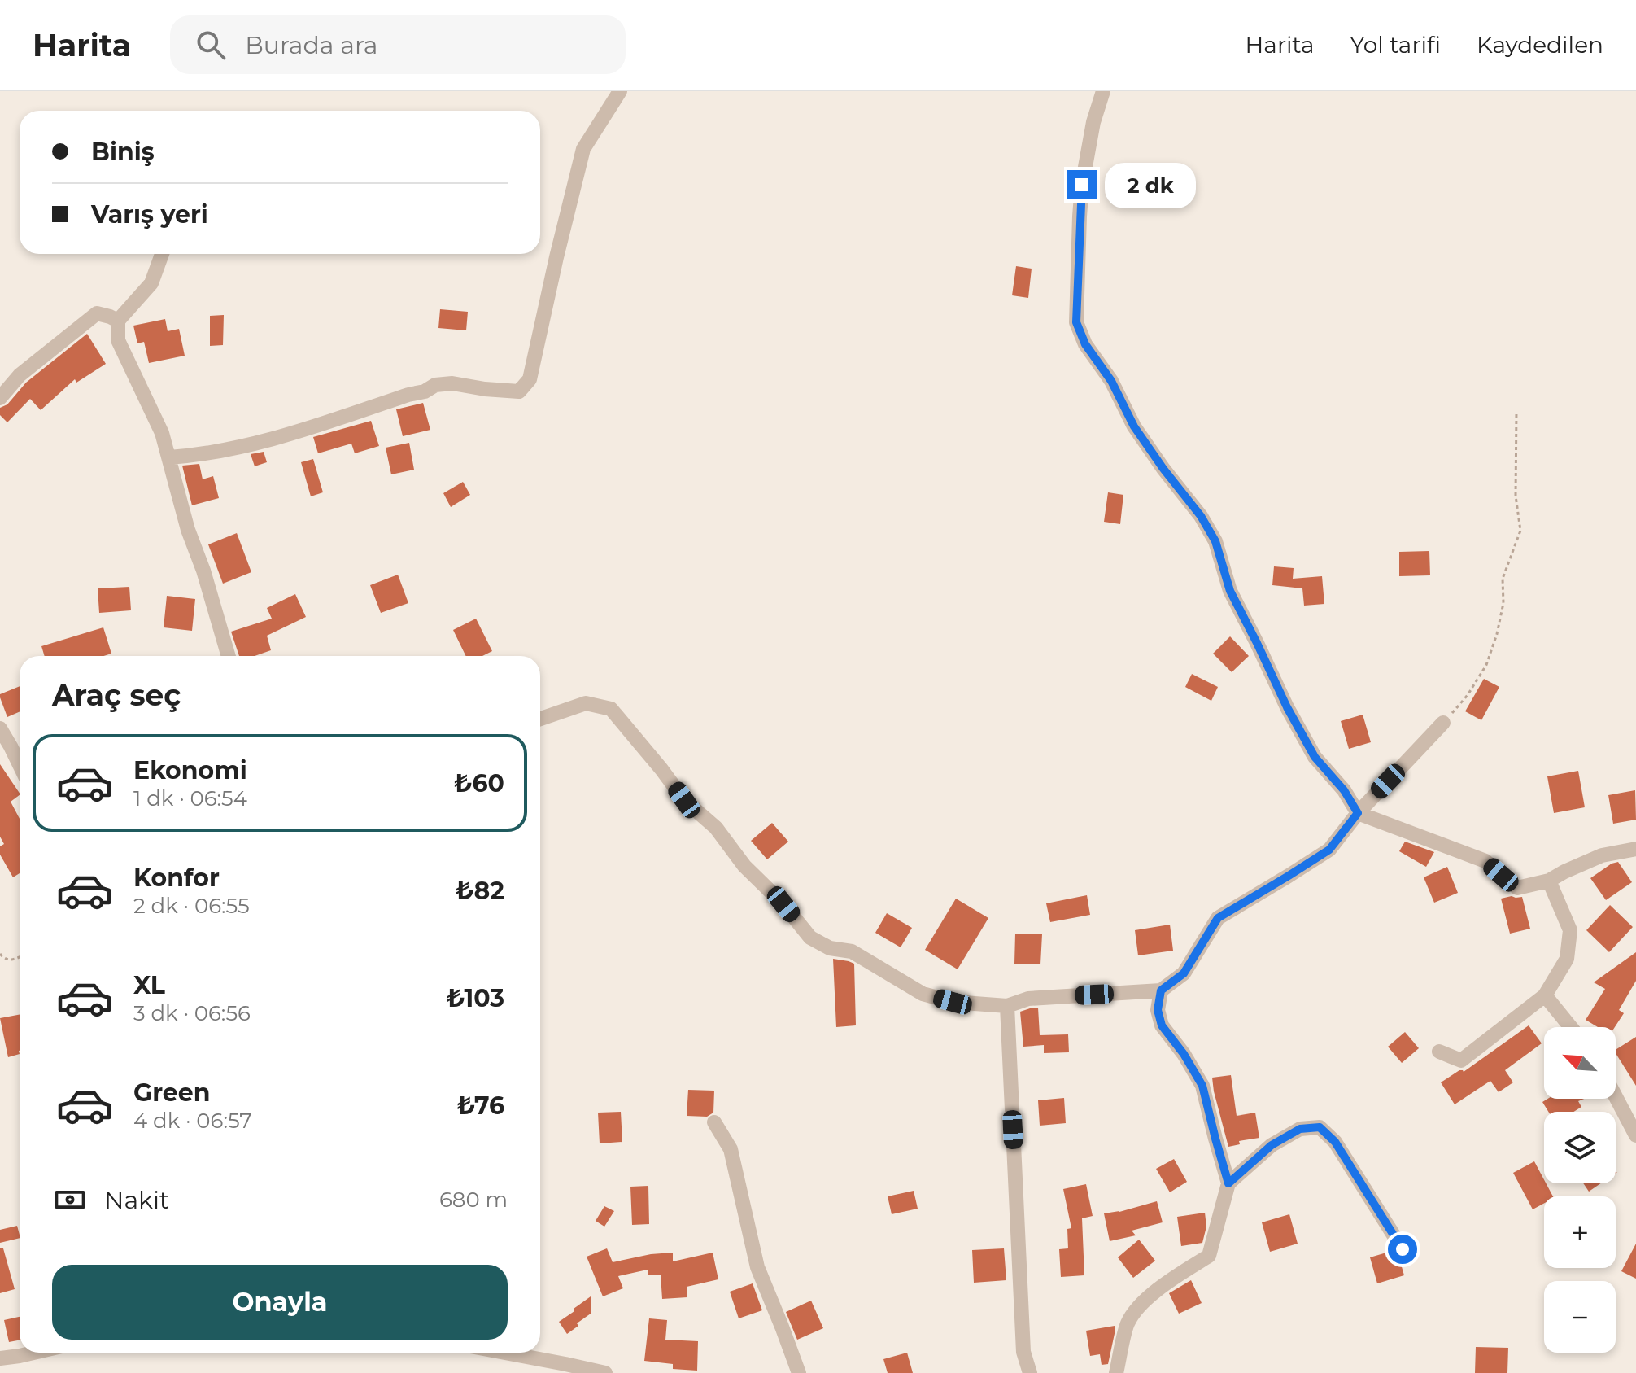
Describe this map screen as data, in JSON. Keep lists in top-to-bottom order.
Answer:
{
  "north": "top left",
  "page": {
    "header": "Harita",
    "search": "Burada ara",
    "nav": ["Harita", "Yol tarifi", "Kaydedilen"],
    "banner": ["Biniş", "Varış yeri"],
    "bubble": "2 dk",
    "heading": "Araç seç",
    "list": [
      {
        "name": "Ekonomi",
        "note": "1 dk · 06:54",
        "value": "₺60"
      },
      {
        "name": "Konfor",
        "note": "2 dk · 06:55",
        "value": "₺82"
      },
      {
        "name": "XL",
        "note": "3 dk · 06:56",
        "value": "₺103"
      },
      {
        "name": "Green",
        "note": "4 dk · 06:57",
        "value": "₺76"
      }
    ],
    "map_buttons": ["+", "−"],
    "pay": ["Nakit", "680 m"],
    "buttons": "Onayla"
  }
}
